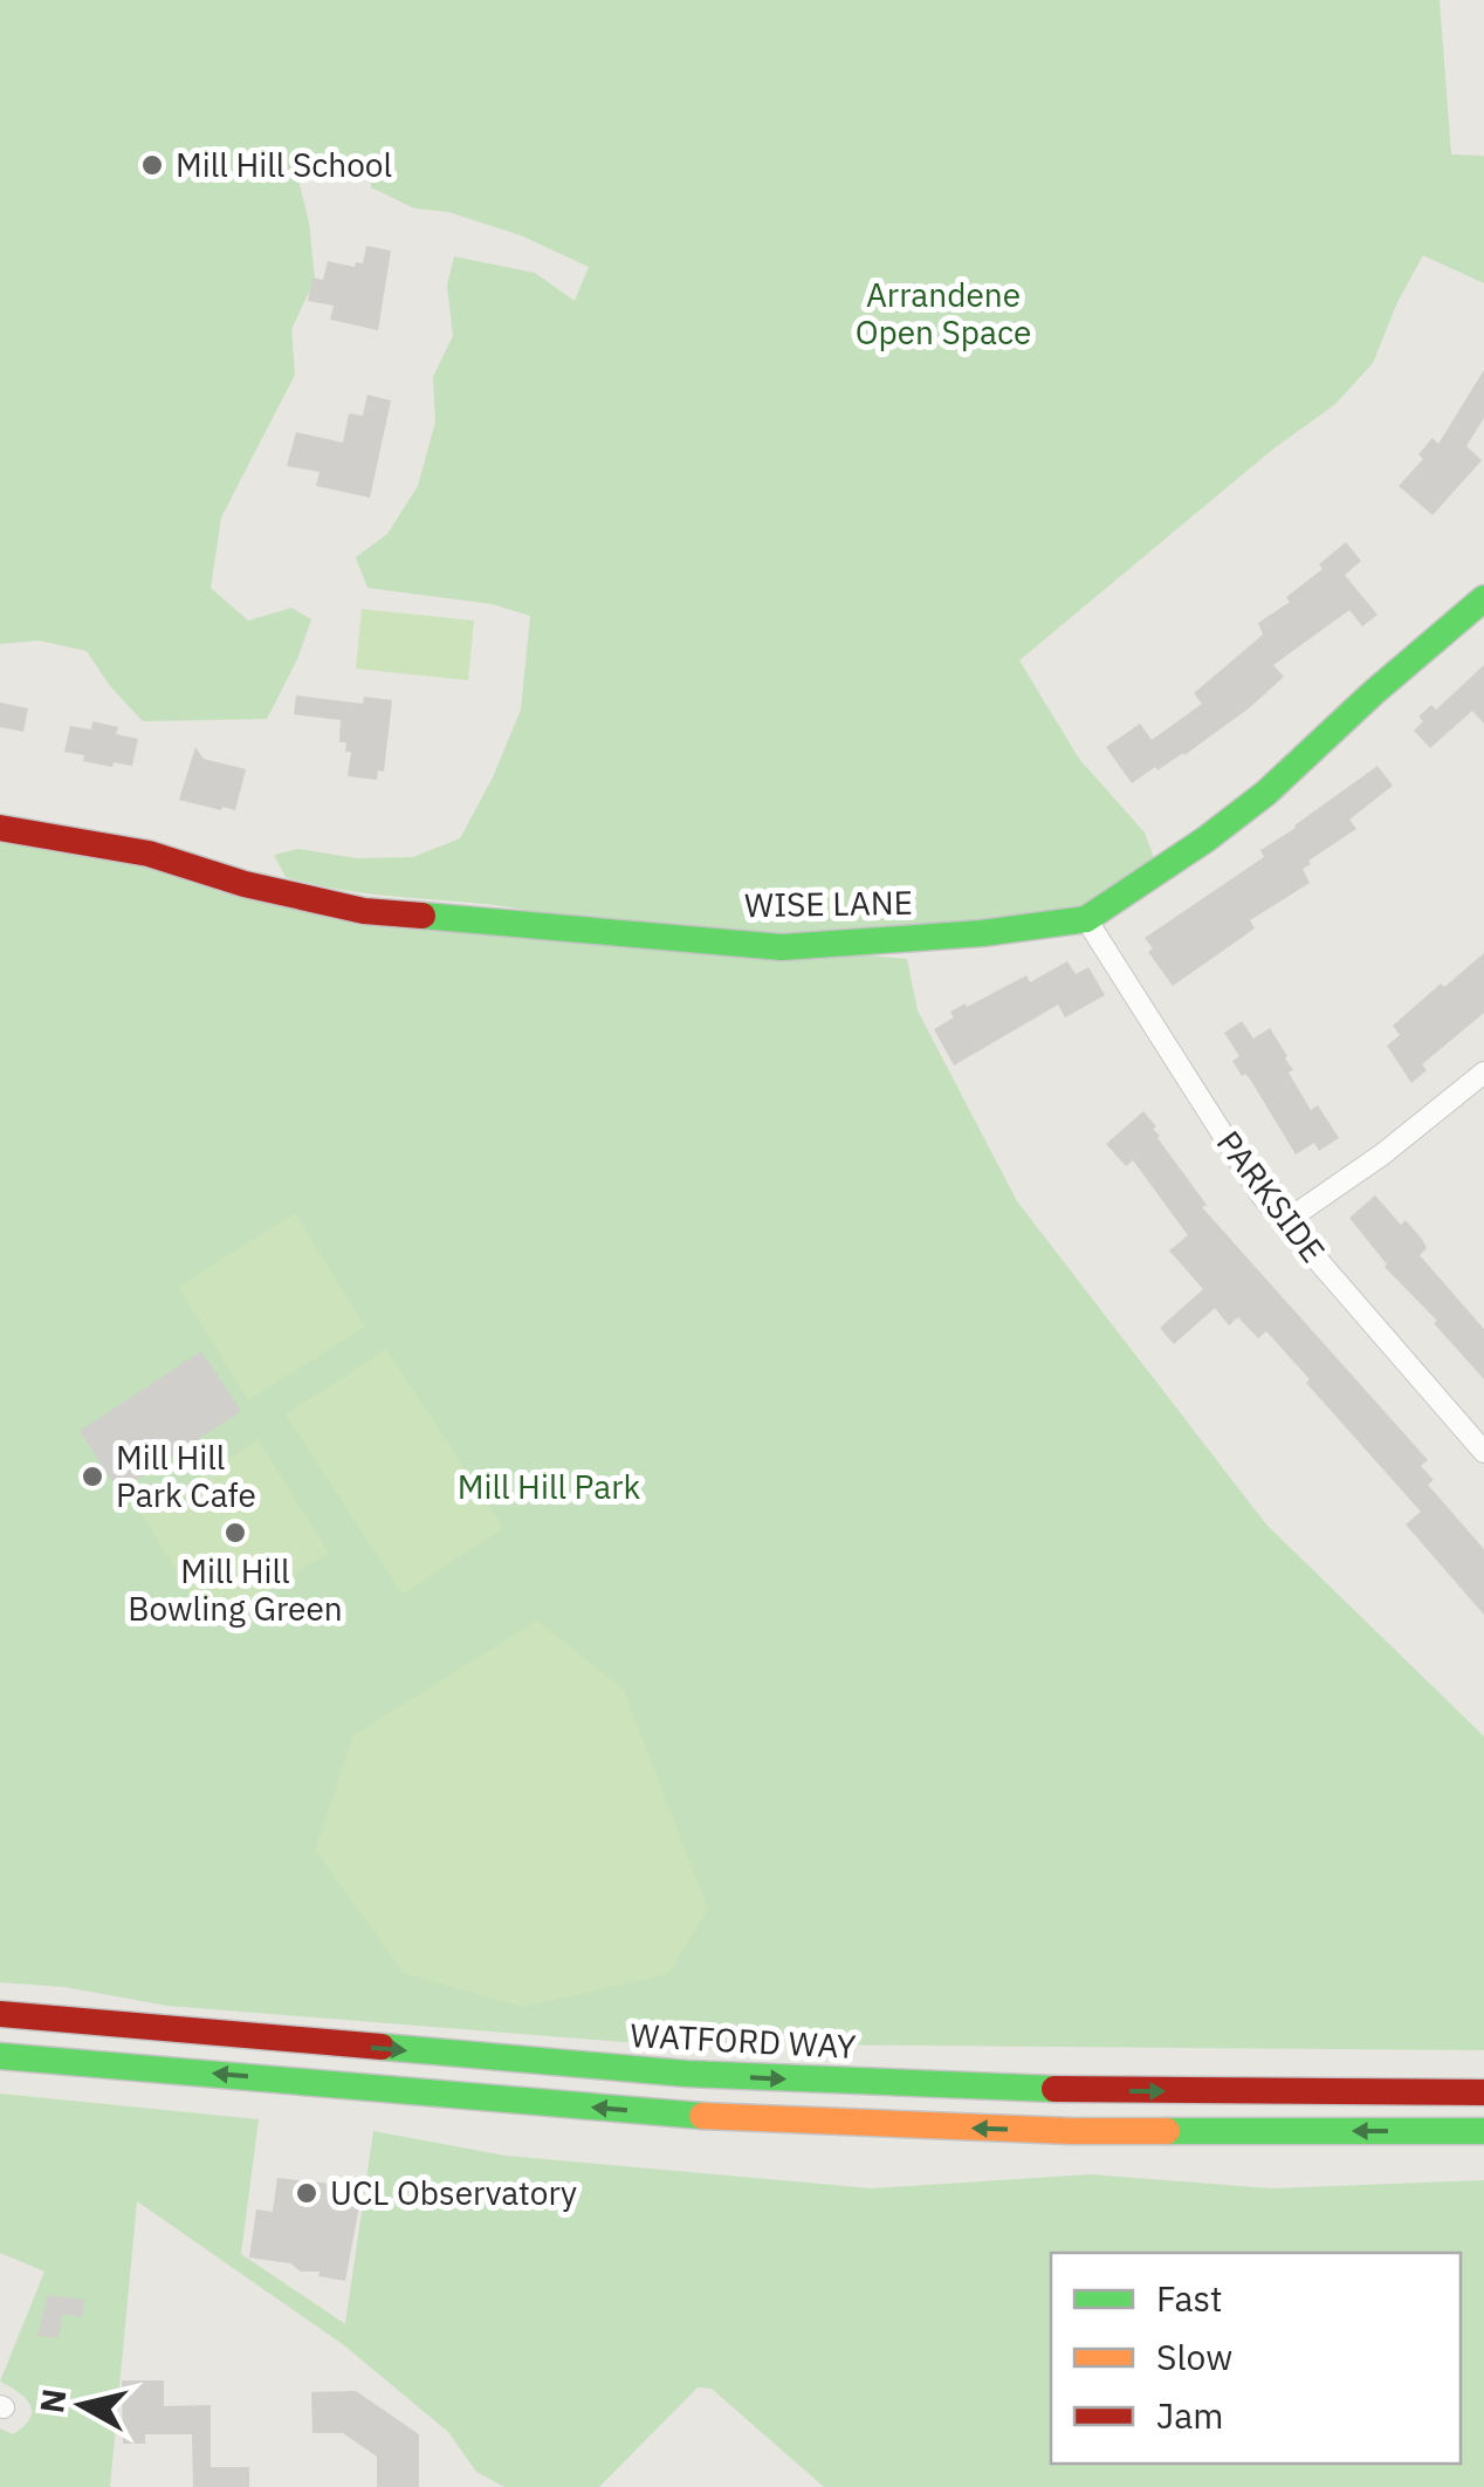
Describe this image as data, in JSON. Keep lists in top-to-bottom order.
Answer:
{
  "streets": {
    "main road": ["WISE LANE", "WATFORD WAY"],
    "street": ["PARKSIDE"]
  },
  "crossings": [
    ["WISE LANE", "PARKSIDE"]
  ],
  "parks": ["Arrandene Open Space", "Mill Hill Park"],
  "places": [
    "Mill Hill School",
    "Mill Hill Park Cafe",
    "Mill Hill Bowling Green",
    "UCL Observatory"
  ],
  "legend": ["Fast", "Slow", "Jam"],
  "north": "left"
}
